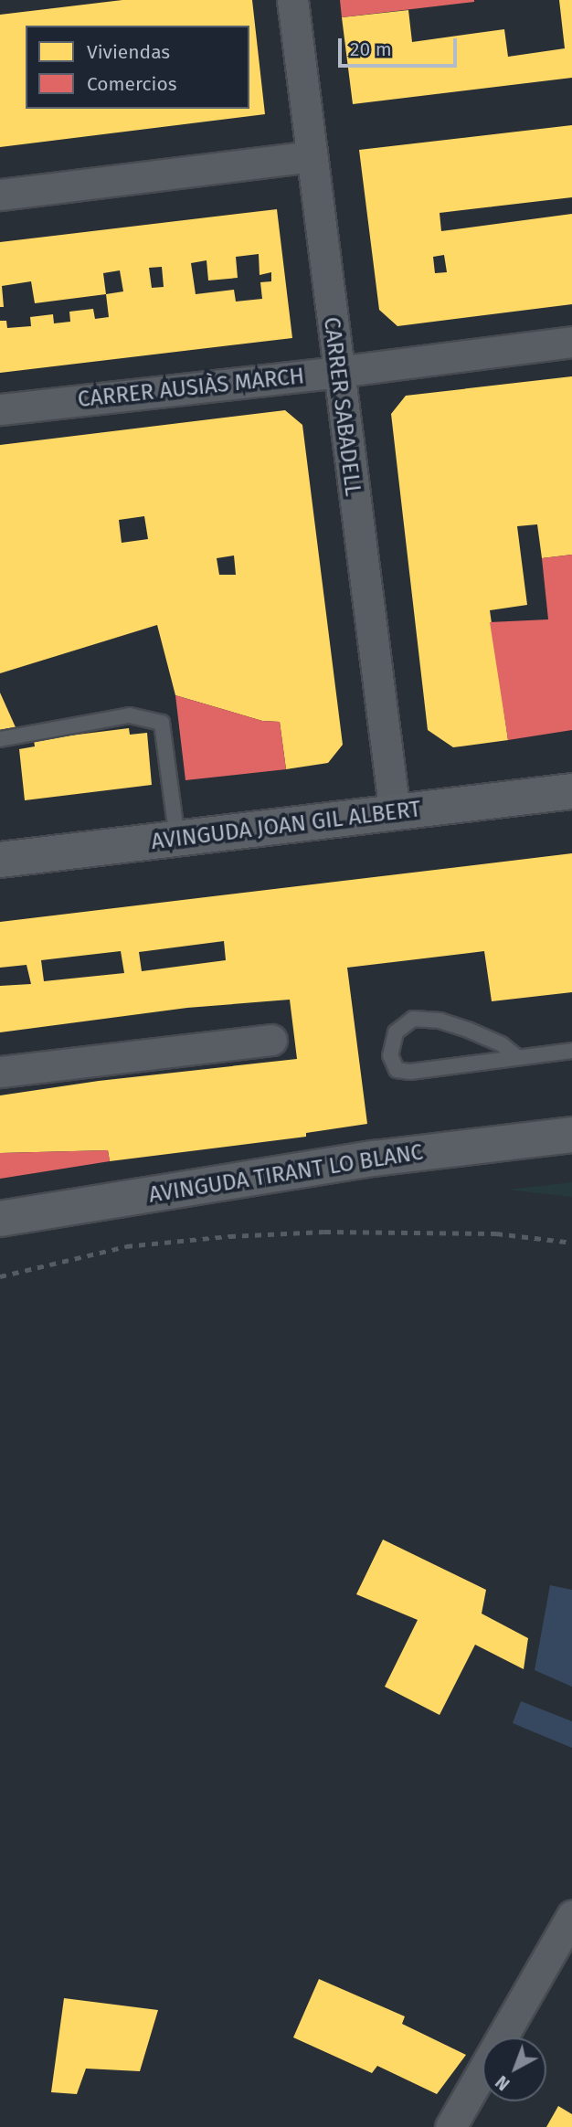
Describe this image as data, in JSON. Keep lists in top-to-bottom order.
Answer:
{
  "streets": {
    "main road": ["AVINGUDA JOAN GIL ALBERT", "AVINGUDA TIRANT LO BLANC"],
    "street": ["CARRER AUSIÀS MARCH", "CARRER SABADELL"]
  },
  "crossings": [
    ["CARRER AUSIÀS MARCH", "CARRER SABADELL"],
    ["CARRER SABADELL", "AVINGUDA JOAN GIL ALBERT"]
  ],
  "legend": ["Viviendas", "Comercios"],
  "scale_bar": "20 m",
  "north": "bottom left"
}
